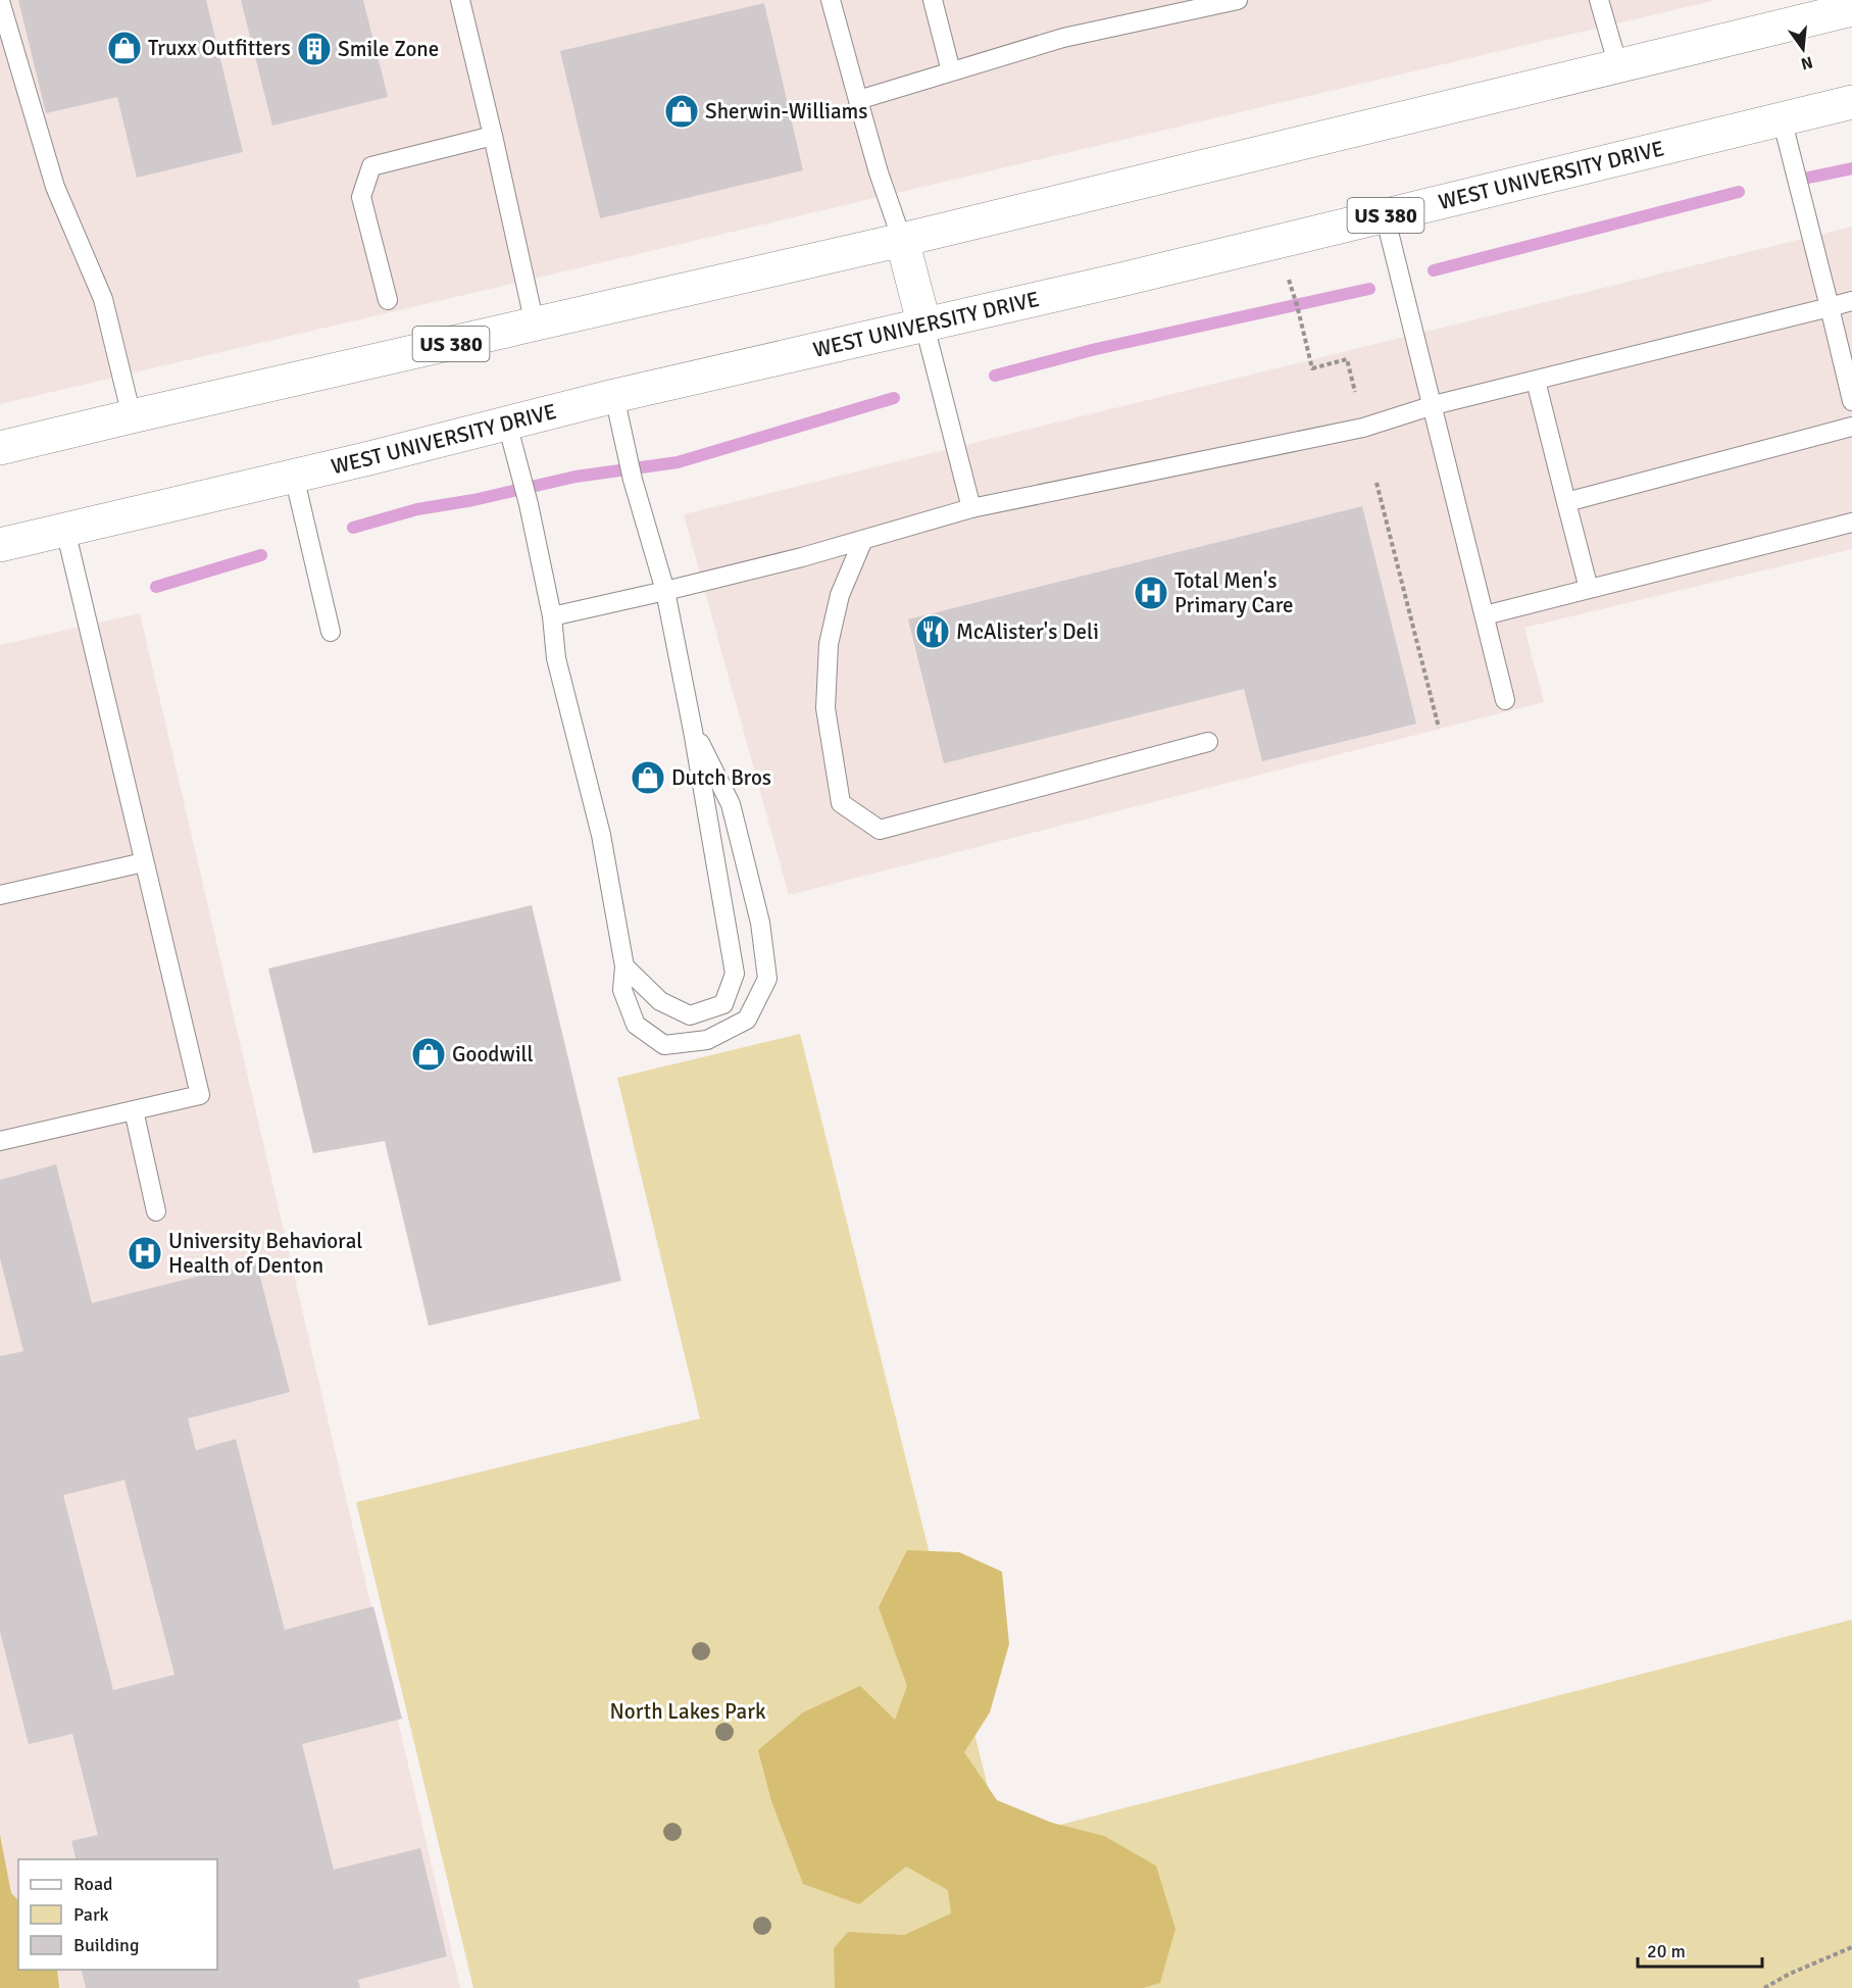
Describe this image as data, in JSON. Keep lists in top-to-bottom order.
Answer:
{
  "streets": {
    "main road": ["WEST UNIVERSITY DRIVE", "US 380"]
  },
  "parks": ["North Lakes Park"],
  "places": {
    "shop": [
      "Truxx Outfitters",
      "Sherwin-Williams",
      "Dutch Bros",
      "Goodwill"
    ],
    "building": ["Smile Zone"],
    "hospital": ["Total Men's Primary Care", "University Behavioral Health of Denton"],
    "restaurant": ["McAlister's Deli"]
  },
  "legend": ["Road", "Park", "Building"],
  "scale_bar": "20 m",
  "north": "bottom"
}
